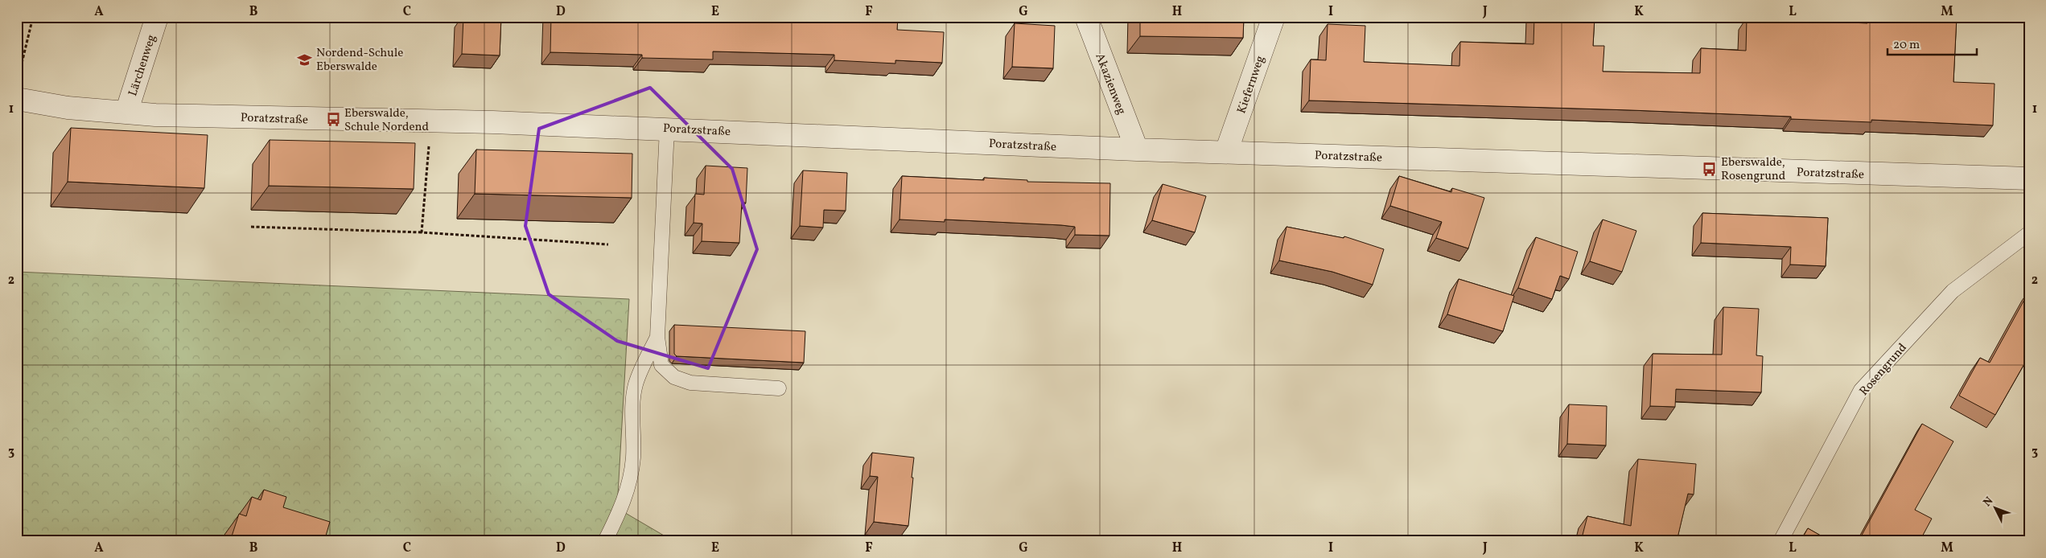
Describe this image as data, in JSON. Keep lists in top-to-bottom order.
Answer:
{
  "streets": {
    "street": [
      "Lärchenweg",
      "Akazienweg",
      "Kiefernweg",
      "Poratzstraße"
    ],
    "lane": ["Rosengrund"]
  },
  "crossings": [
    ["Lärchenweg", "Poratzstraße"],
    ["Akazienweg", "Poratzstraße"],
    ["Kiefernweg", "Poratzstraße"]
  ],
  "places": {
    "school or university": ["Nordend-Schule Eberswalde"],
    "bus stop": ["Eberswalde, Schule Nordend", "Eberswalde, Rosengrund"]
  },
  "scale_bar": "20 m",
  "north": "top left",
  "grid": {
    "columns": [
      "A",
      "B",
      "C",
      "D",
      "E",
      "F",
      "G",
      "H",
      "I",
      "J",
      "K",
      "L",
      "M"
    ],
    "rows": ["1", "2", "3"]
  }
}
